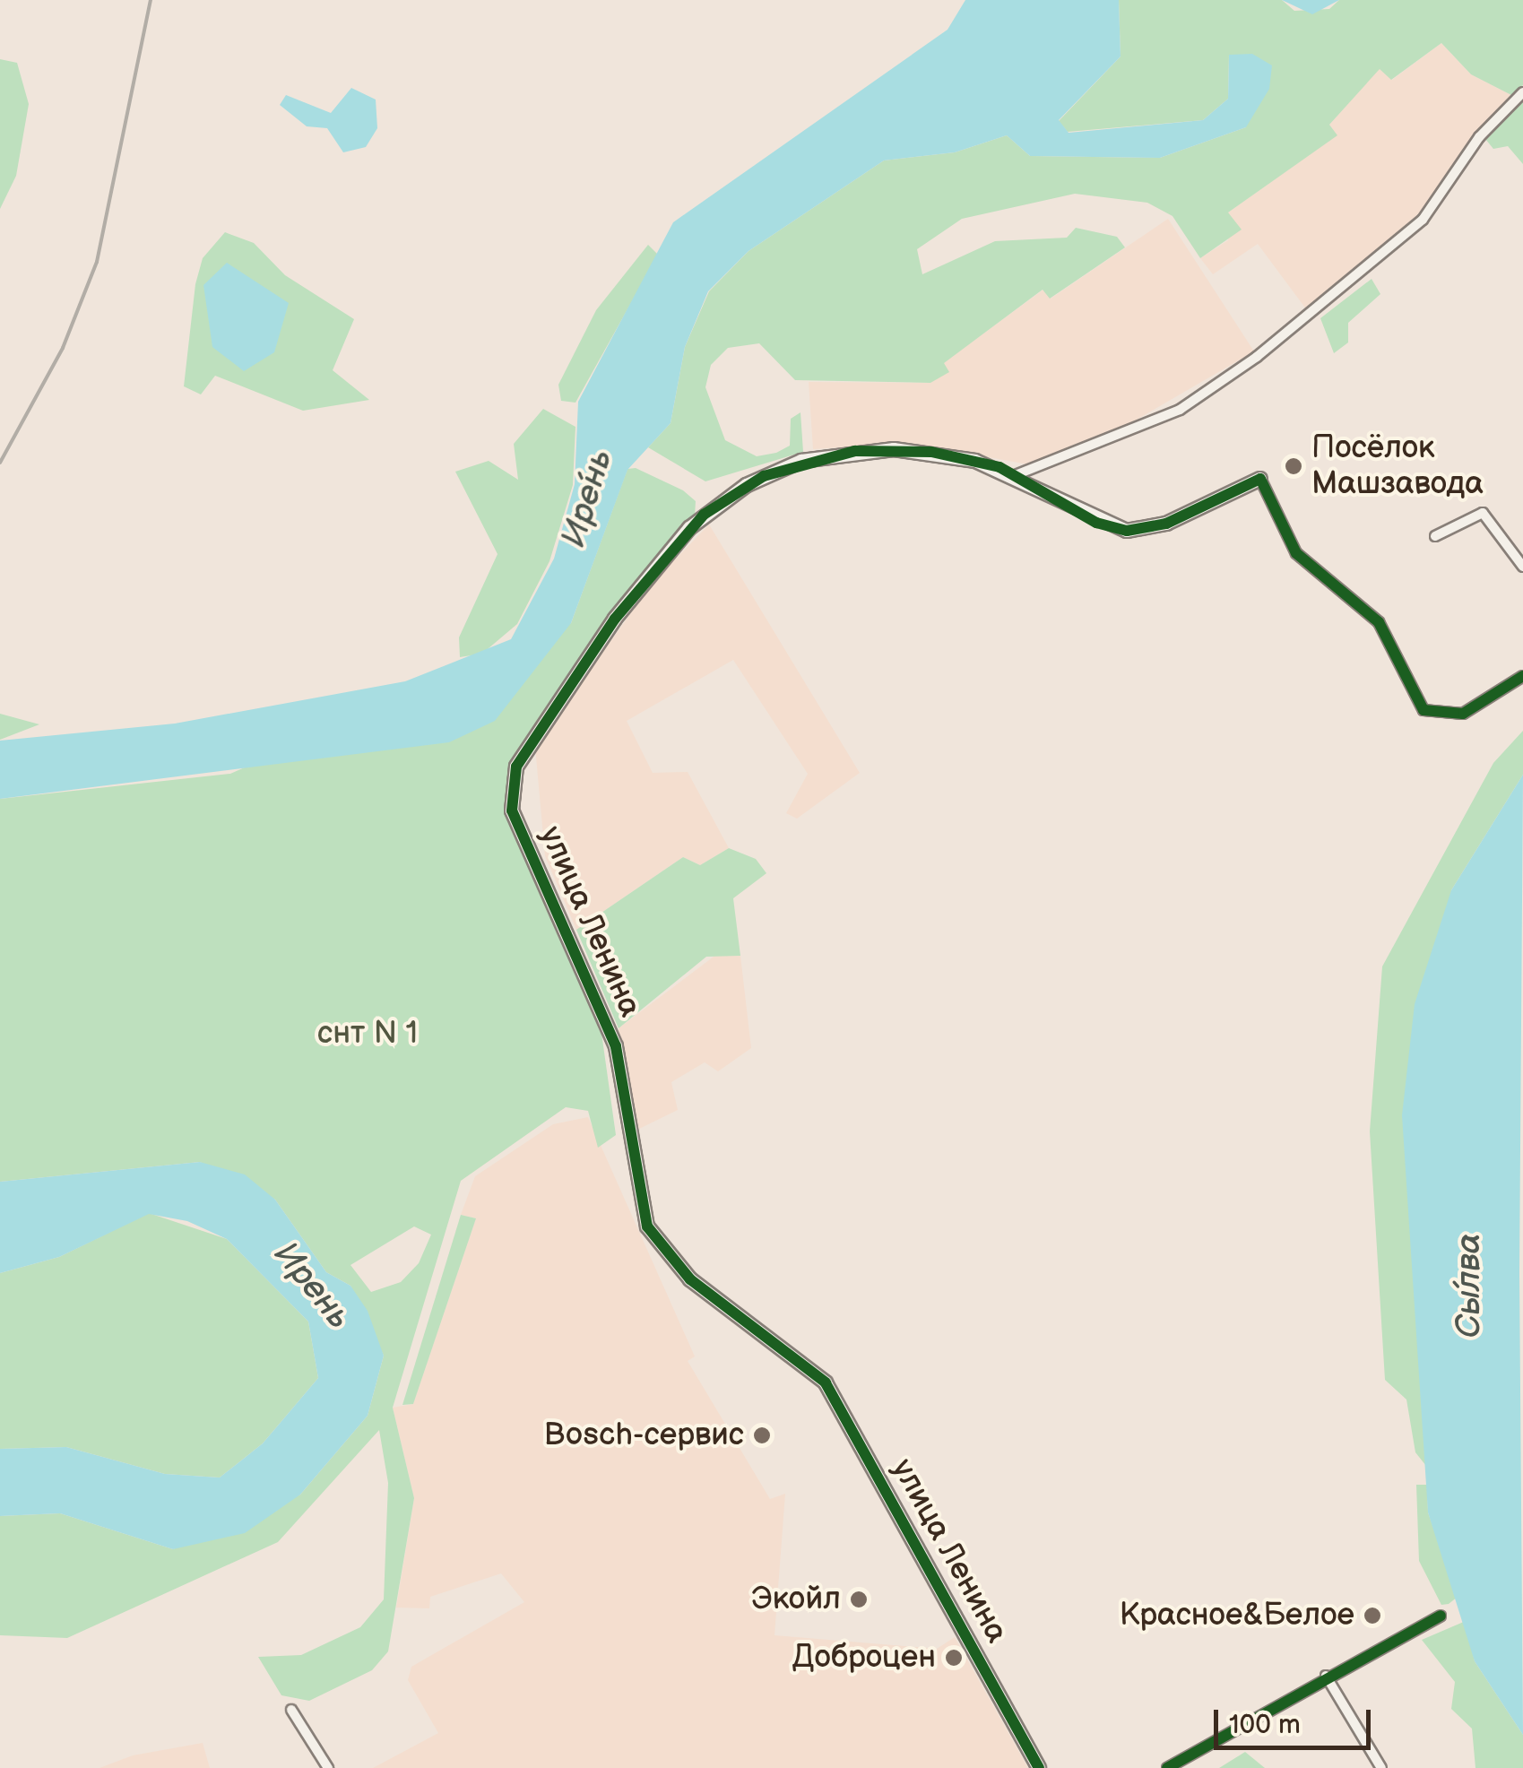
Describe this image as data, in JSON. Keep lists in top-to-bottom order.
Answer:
{
  "streets": {
    "street": ["улица Ленина"]
  },
  "water": ["Ире́нь", "Ирень", "Сы́лва"],
  "parks": ["снт N 1"],
  "places": [
    "Посёлок Машзавода",
    "Bosch-сервис",
    "Экойл",
    "Красное&Белое",
    "Доброцен"
  ],
  "scale_bar": "100 m"
}
